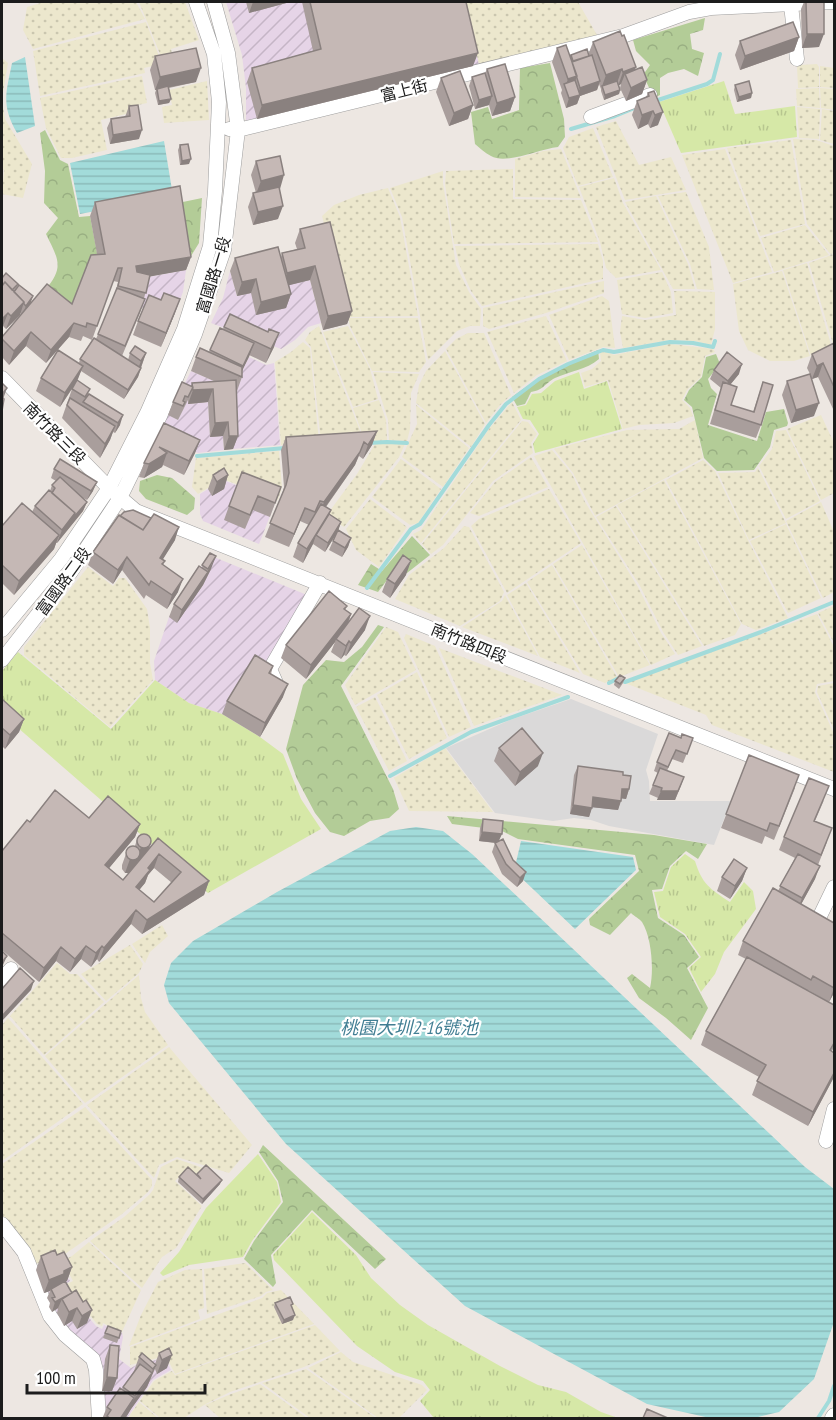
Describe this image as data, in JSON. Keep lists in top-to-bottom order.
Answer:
{
  "streets": {
    "street": [
      "富上街",
      "富國路一段",
      "南竹路三段",
      "富國路二段",
      "南竹路四段"
    ]
  },
  "crossings": [
    ["富上街", "富國路一段"],
    ["富國路一段", "南竹路三段"],
    ["富國路一段", "富國路二段"],
    ["富國路一段", "南竹路四段"],
    ["南竹路三段", "富國路二段"],
    ["南竹路三段", "南竹路四段"],
    ["富國路二段", "南竹路四段"]
  ],
  "water": ["桃園大圳2-16號池"],
  "scale_bar": "100 m"
}
